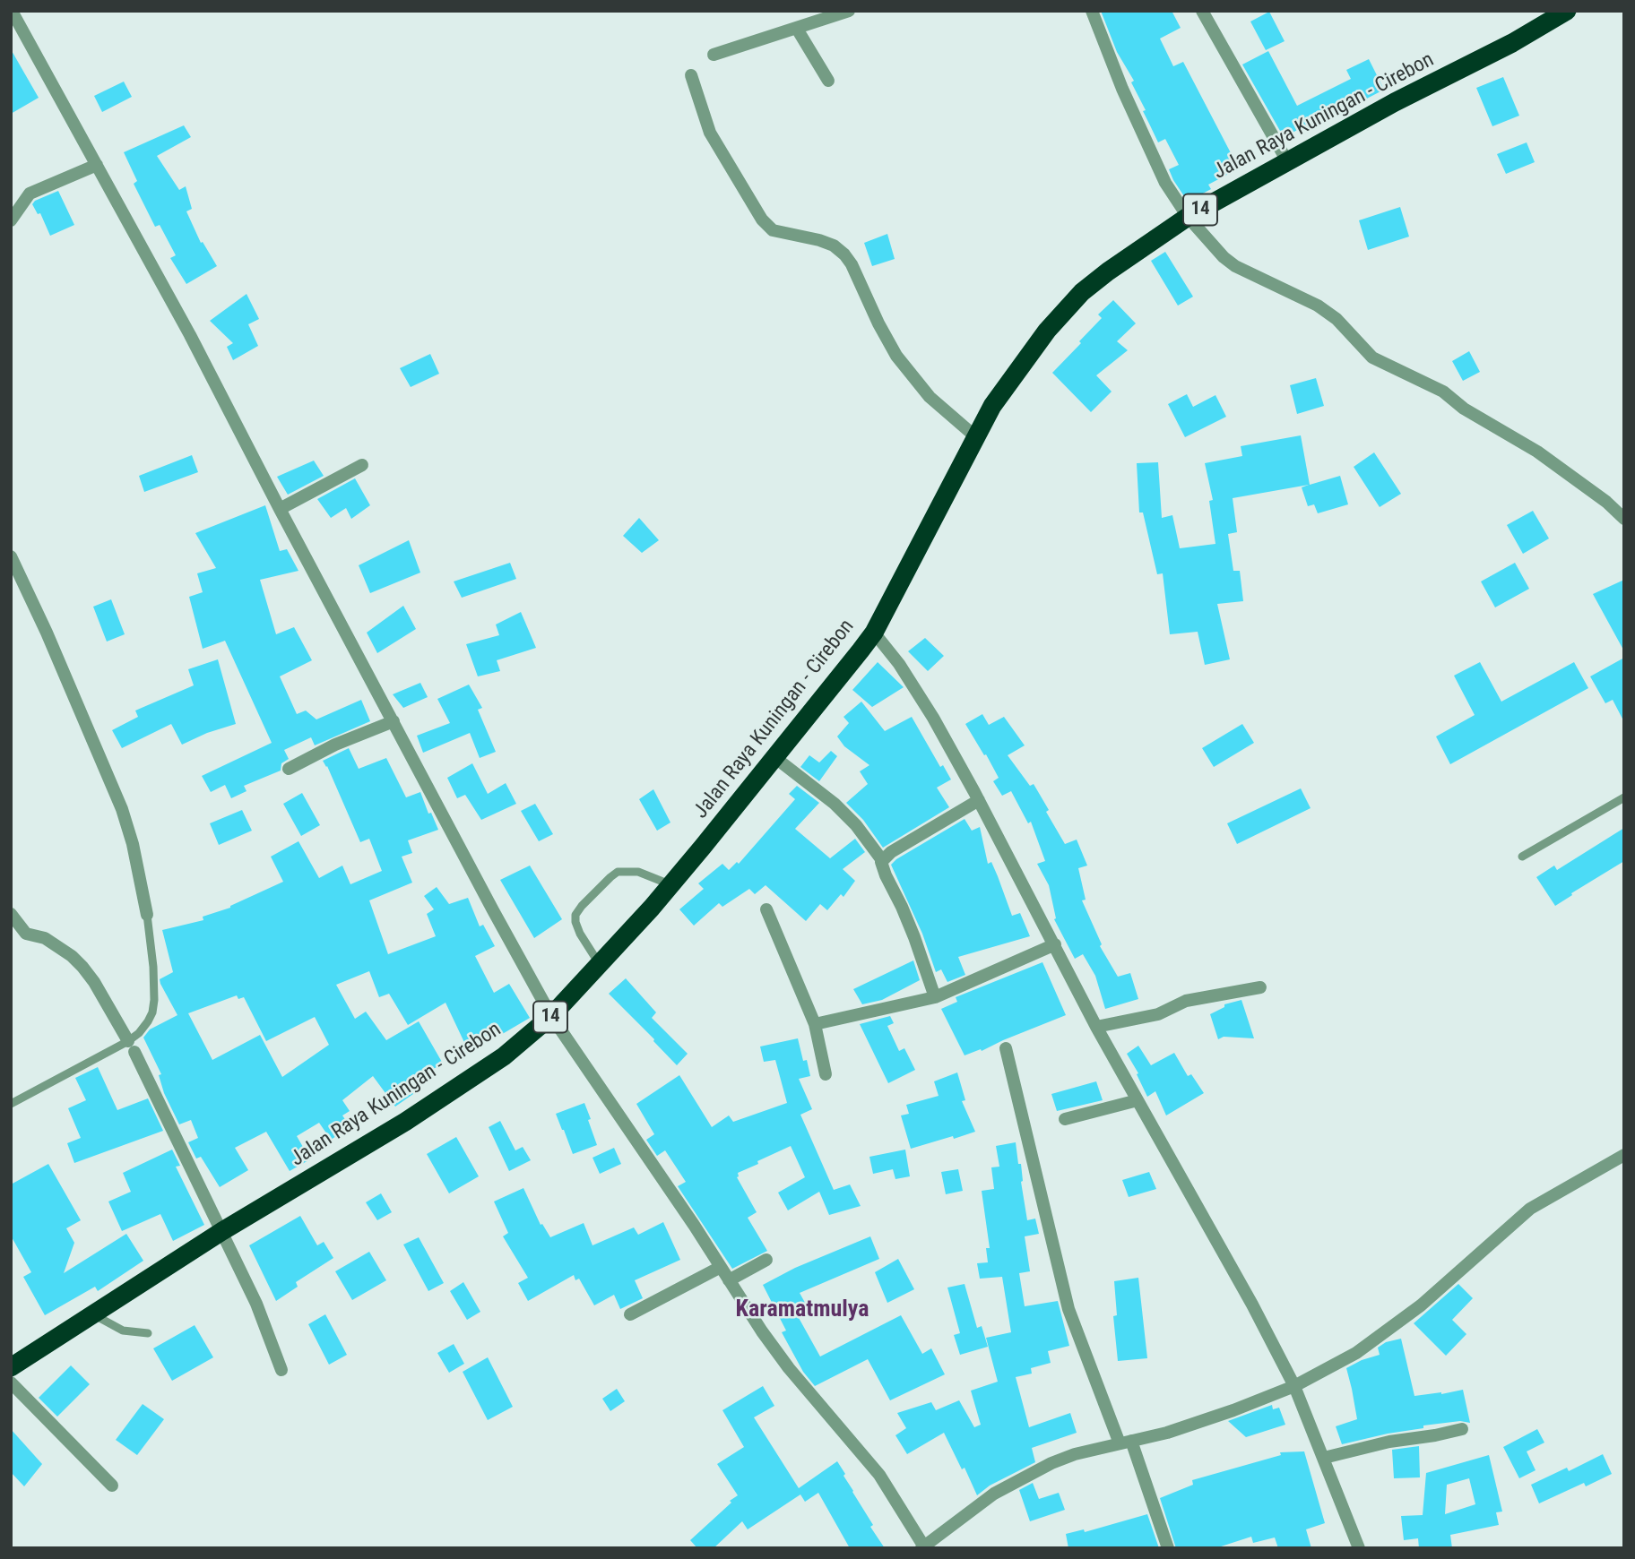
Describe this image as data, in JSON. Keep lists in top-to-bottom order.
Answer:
{
  "streets": {
    "highway": ["Jalan Raya Kuningan - Cirebon", "14"]
  },
  "districts": ["Karamatmulya"]
}
